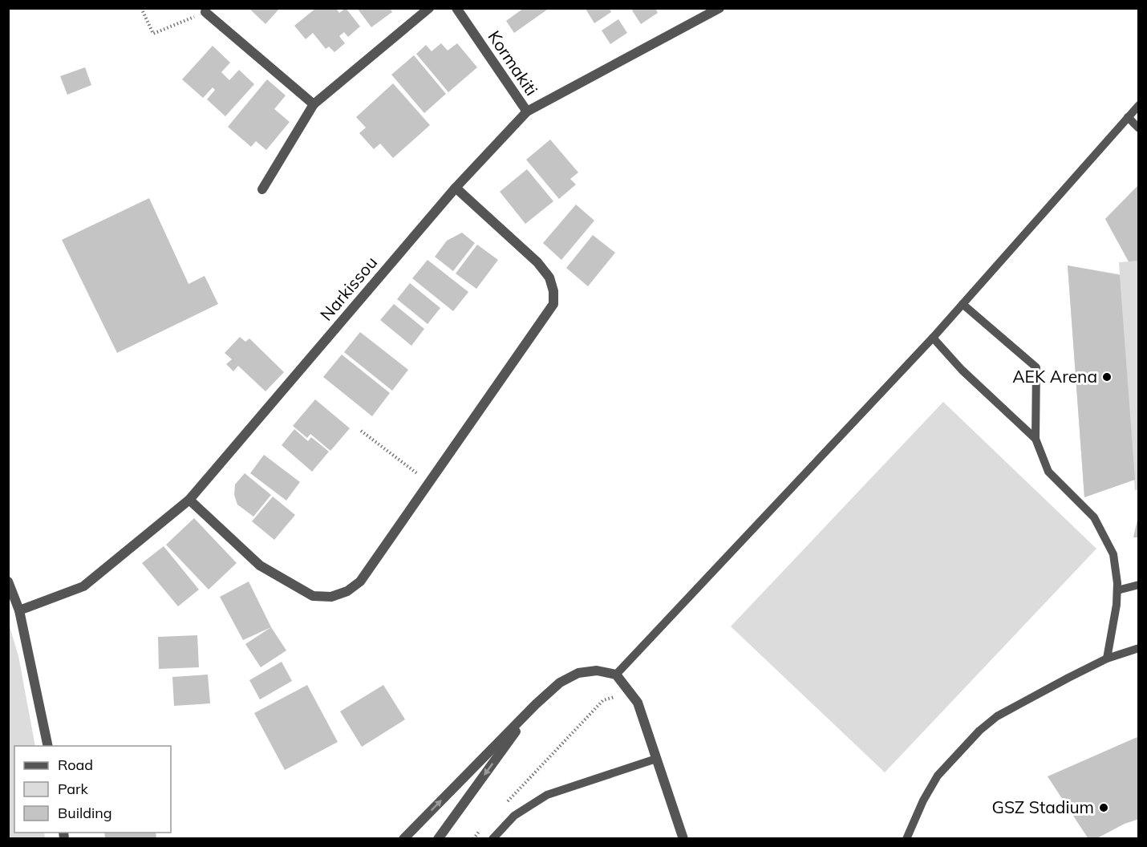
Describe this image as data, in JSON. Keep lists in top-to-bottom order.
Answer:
{
  "streets": {
    "street": ["Kormakiti", "Narkissou"]
  },
  "crossings": [
    ["Kormakiti", "Narkissou"]
  ],
  "places": ["AEK Arena", "GSZ Stadium"],
  "legend": ["Road", "Park", "Building"]
}
